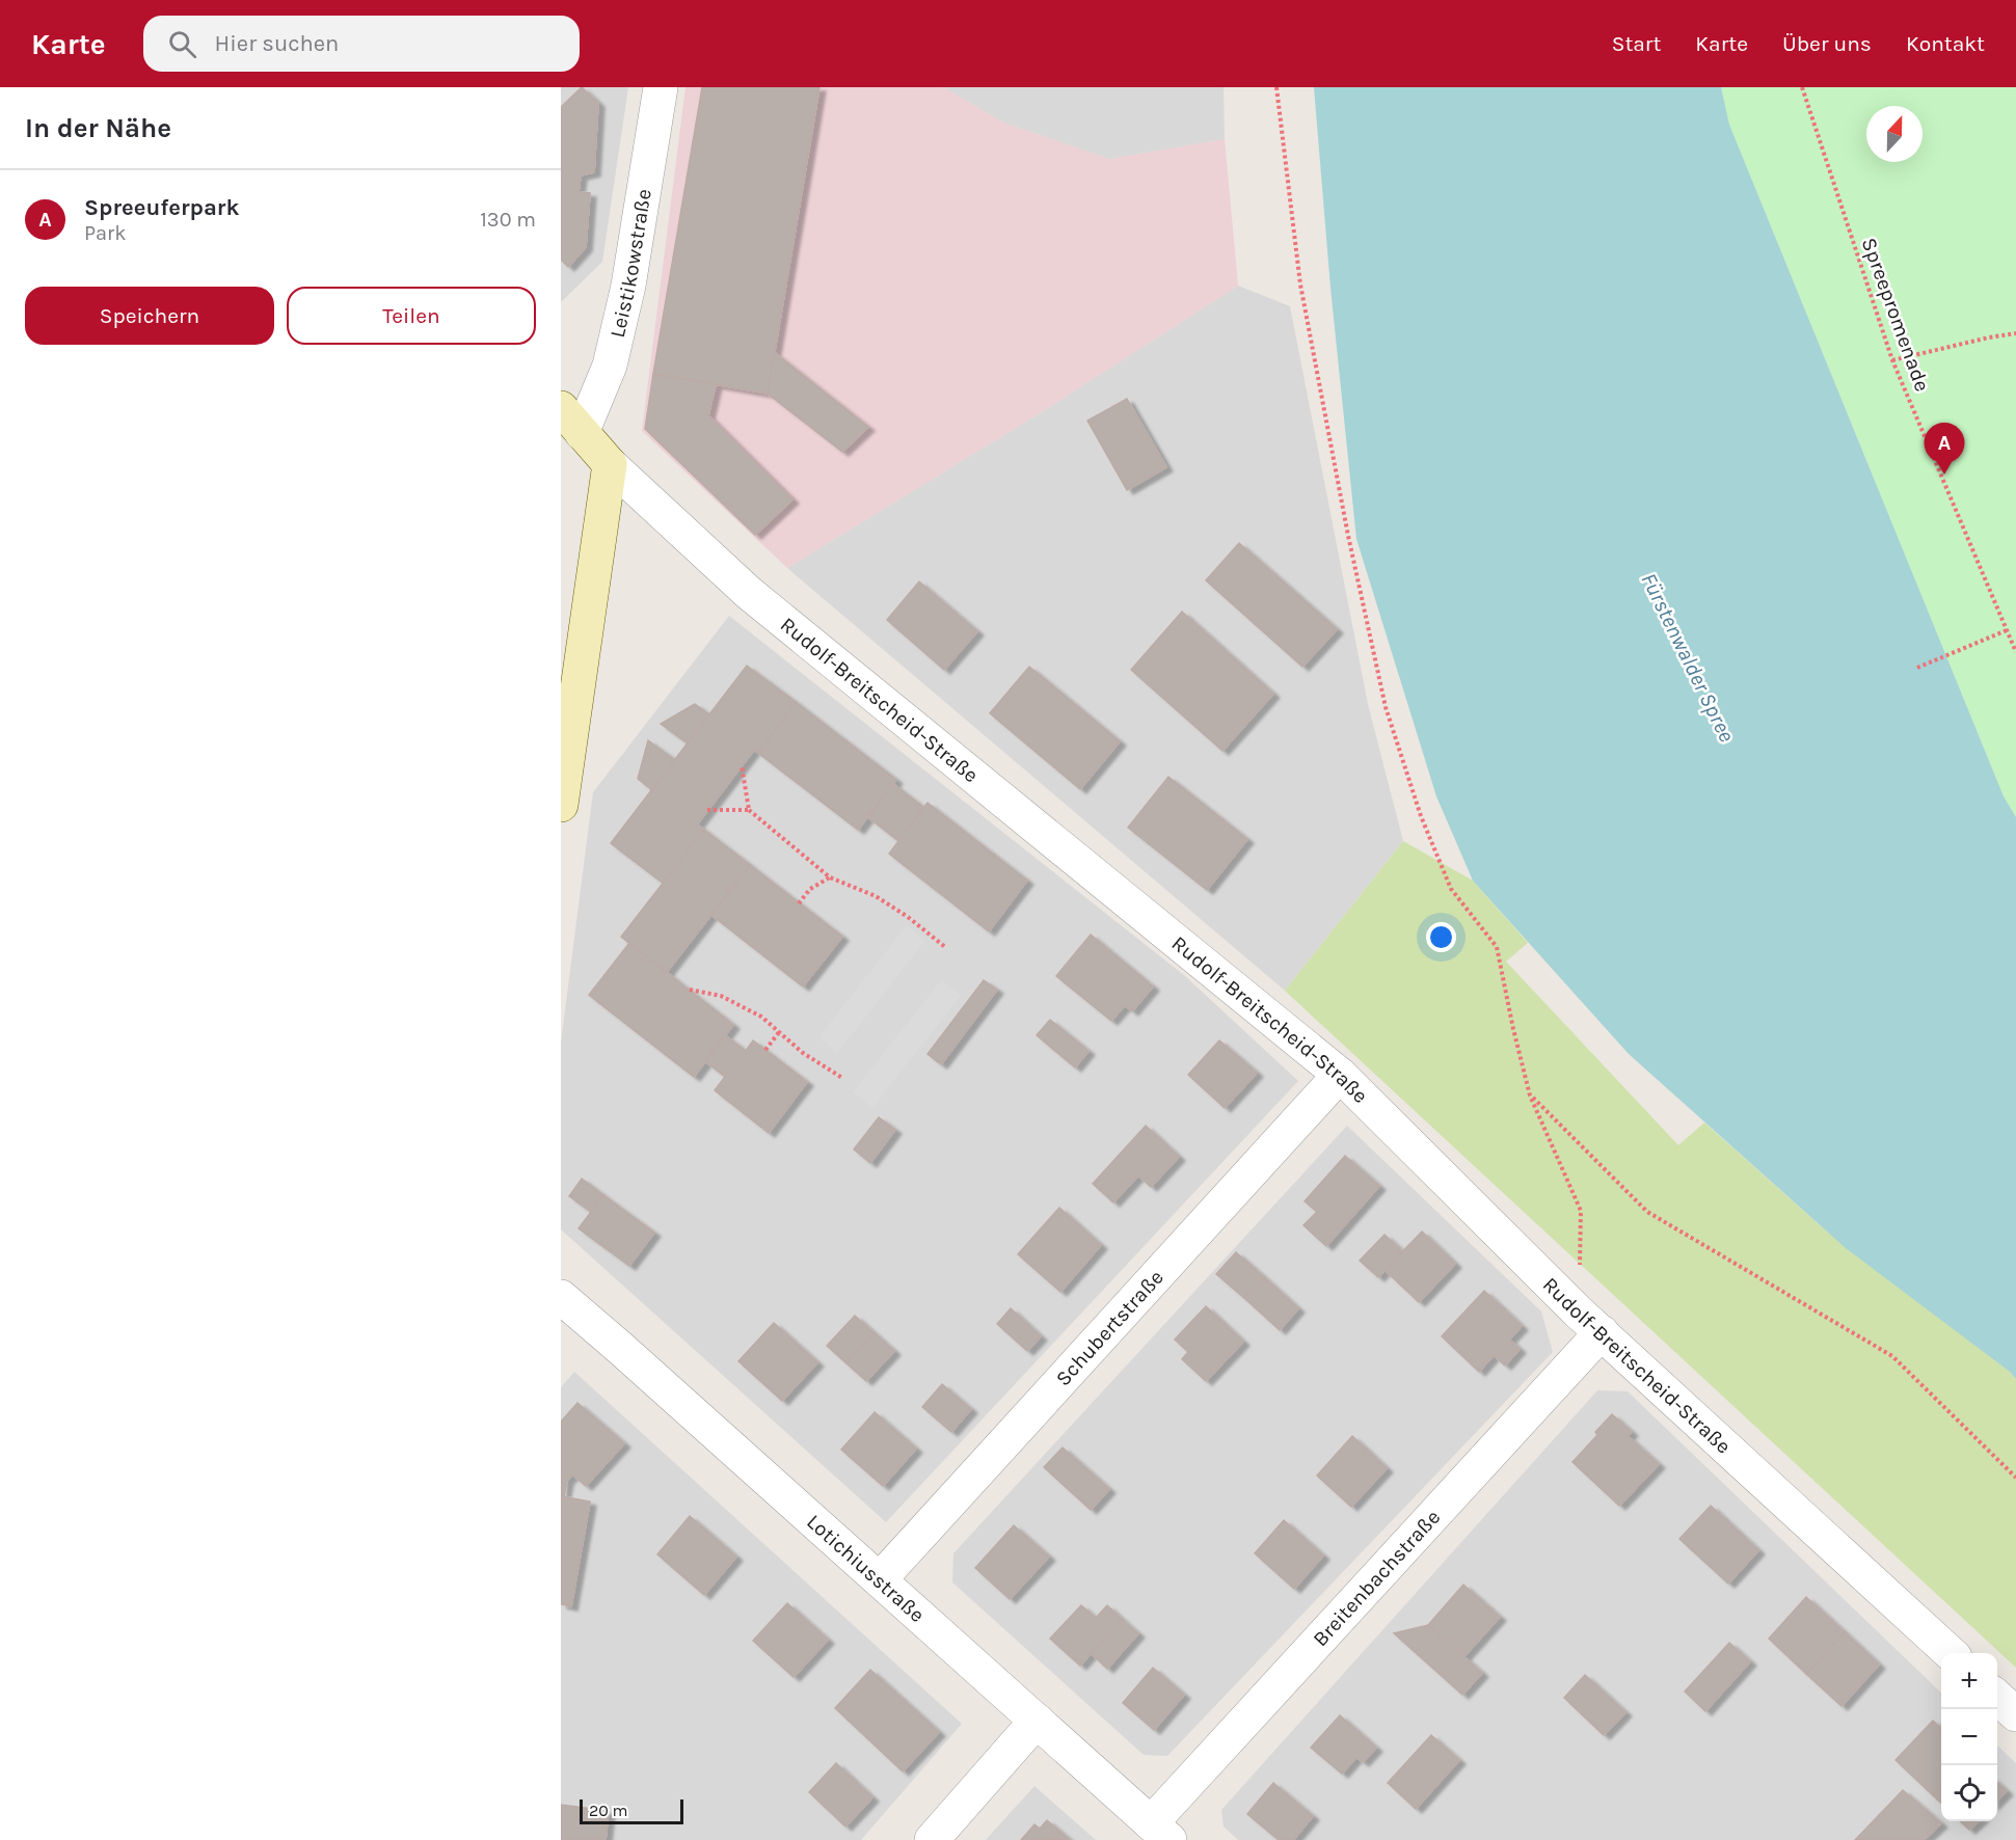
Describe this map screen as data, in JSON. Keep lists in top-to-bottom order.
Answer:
{
  "streets": {
    "main road": ["Rudolf-Breitscheid-Straße"],
    "street": [
      "Leistikowstraße",
      "Schubertstraße",
      "Lotichiusstraße",
      "Breitenbachstraße"
    ],
    "path": ["Spreepromenade"]
  },
  "crossings": [
    ["Leistikowstraße", "Rudolf-Breitscheid-Straße"],
    ["Rudolf-Breitscheid-Straße", "Schubertstraße"],
    ["Rudolf-Breitscheid-Straße", "Breitenbachstraße"],
    ["Schubertstraße", "Lotichiusstraße"],
    ["Lotichiusstraße", "Breitenbachstraße"]
  ],
  "water": ["Fürstenwalder Spree"],
  "scale_bar": "20 m",
  "north": "top",
  "page": {
    "header": "Karte",
    "search": "Hier suchen",
    "nav": [
      "Start",
      "Karte",
      "Über uns",
      "Kontakt"
    ],
    "heading": "In der Nähe",
    "list": [
      {
        "mark": "A",
        "name": "Spreeuferpark",
        "note": "Park",
        "value": "130 m"
      }
    ],
    "buttons": ["Speichern", "Teilen"],
    "pins": "A",
    "map_buttons": ["+", "−"],
    "scale": "20 m"
  }
}
